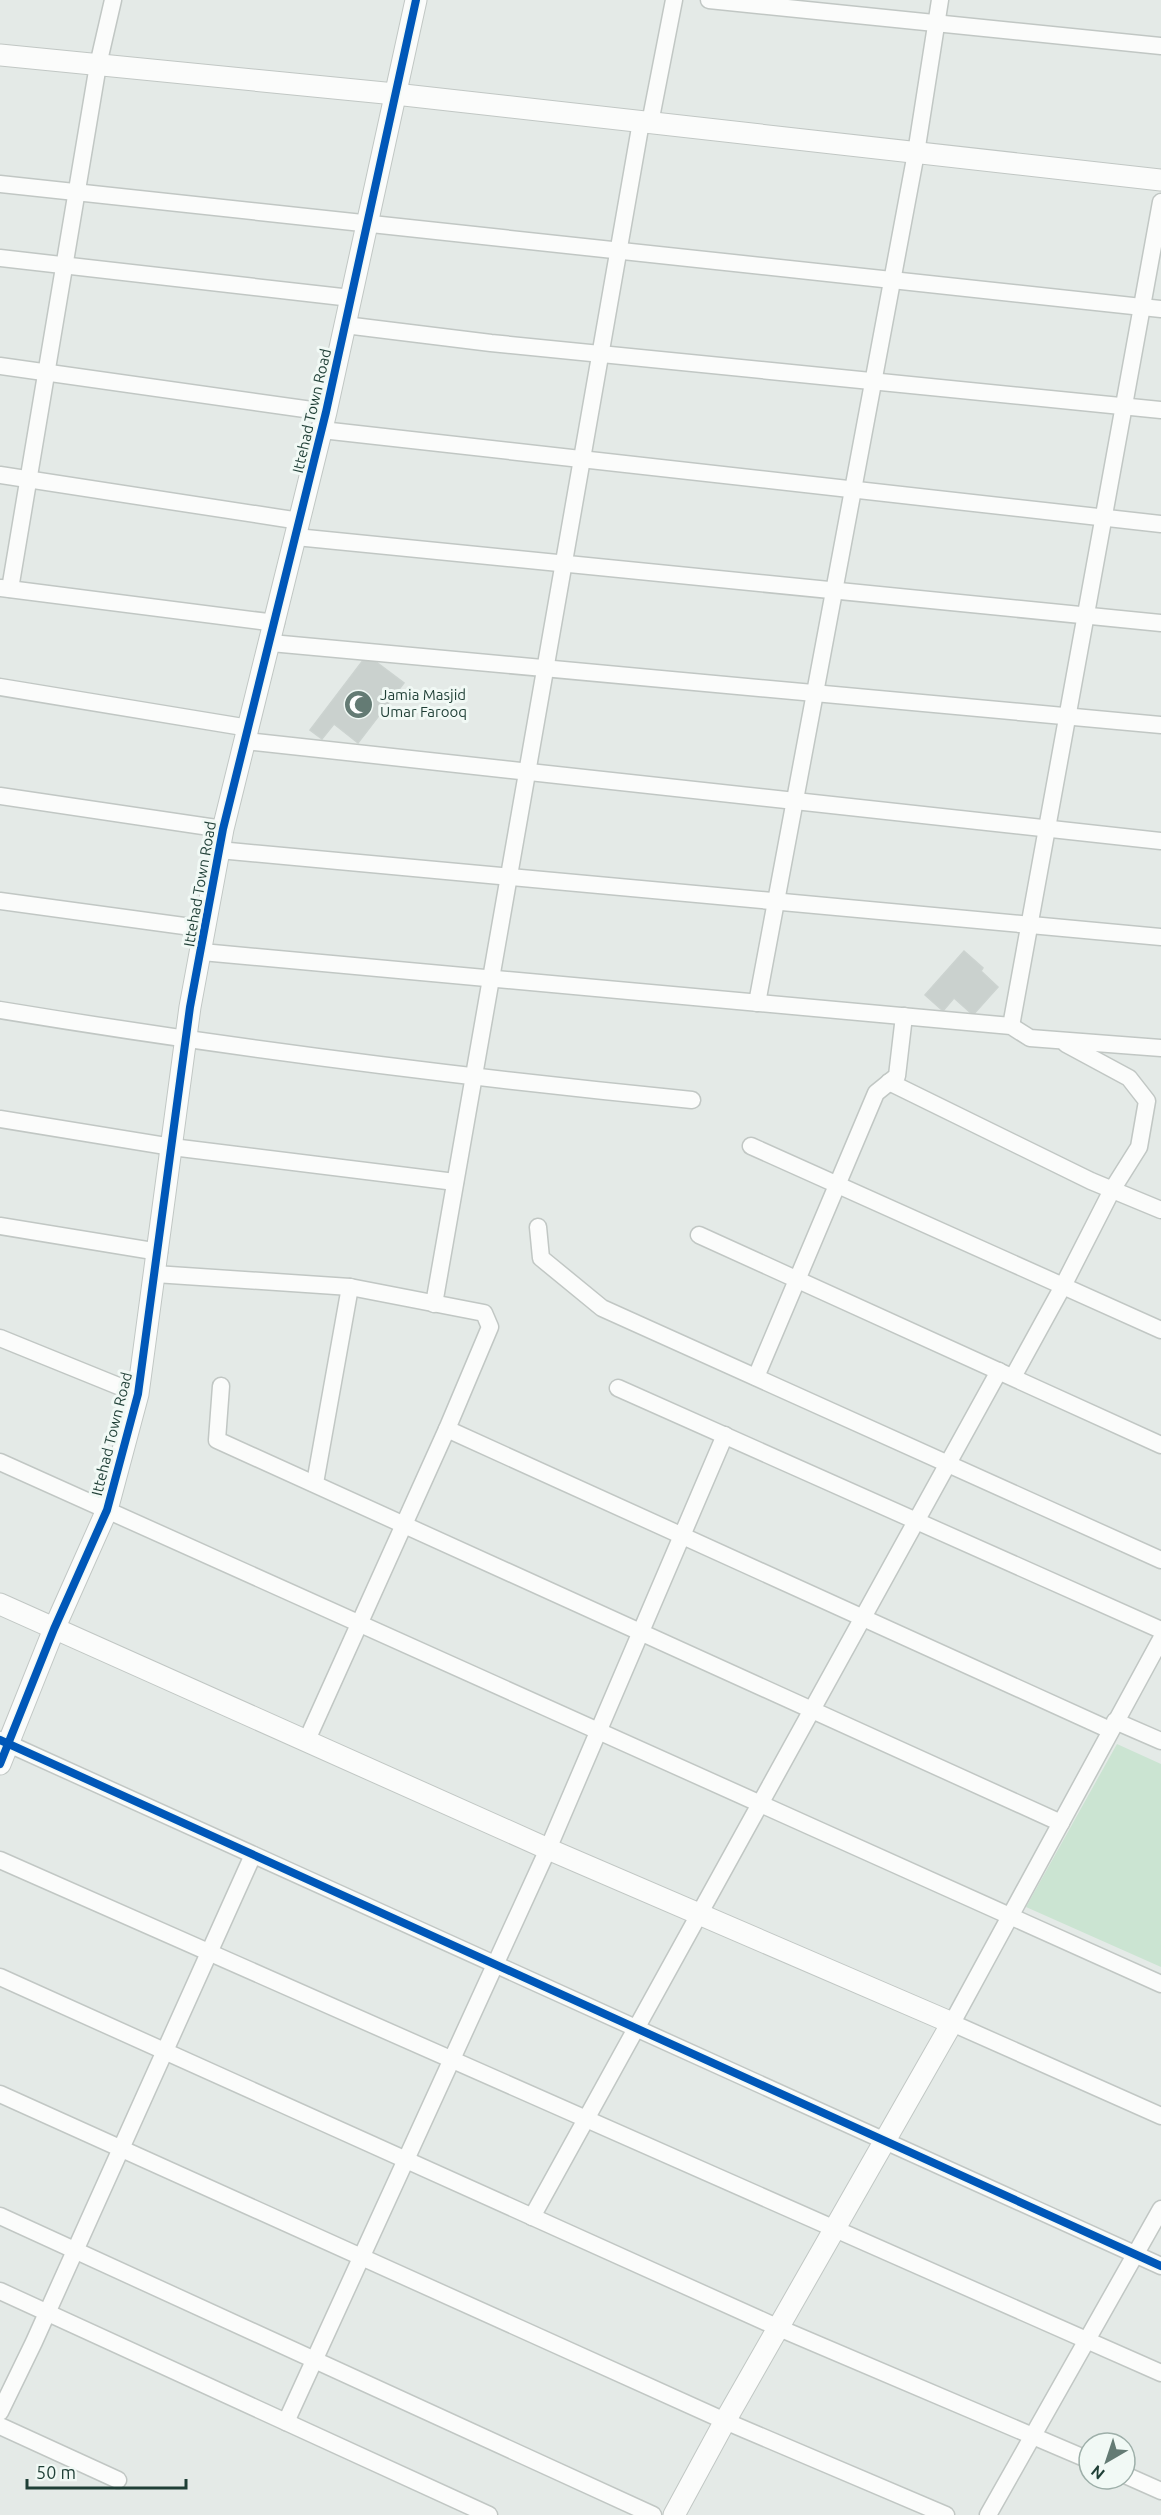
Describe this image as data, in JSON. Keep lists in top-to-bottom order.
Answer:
{
  "streets": {
    "street": ["Ittehad Town Road"]
  },
  "places": {
    "mosque": ["Jamia Masjid Umar Farooq"]
  },
  "scale_bar": "50 m",
  "north": "bottom left"
}
